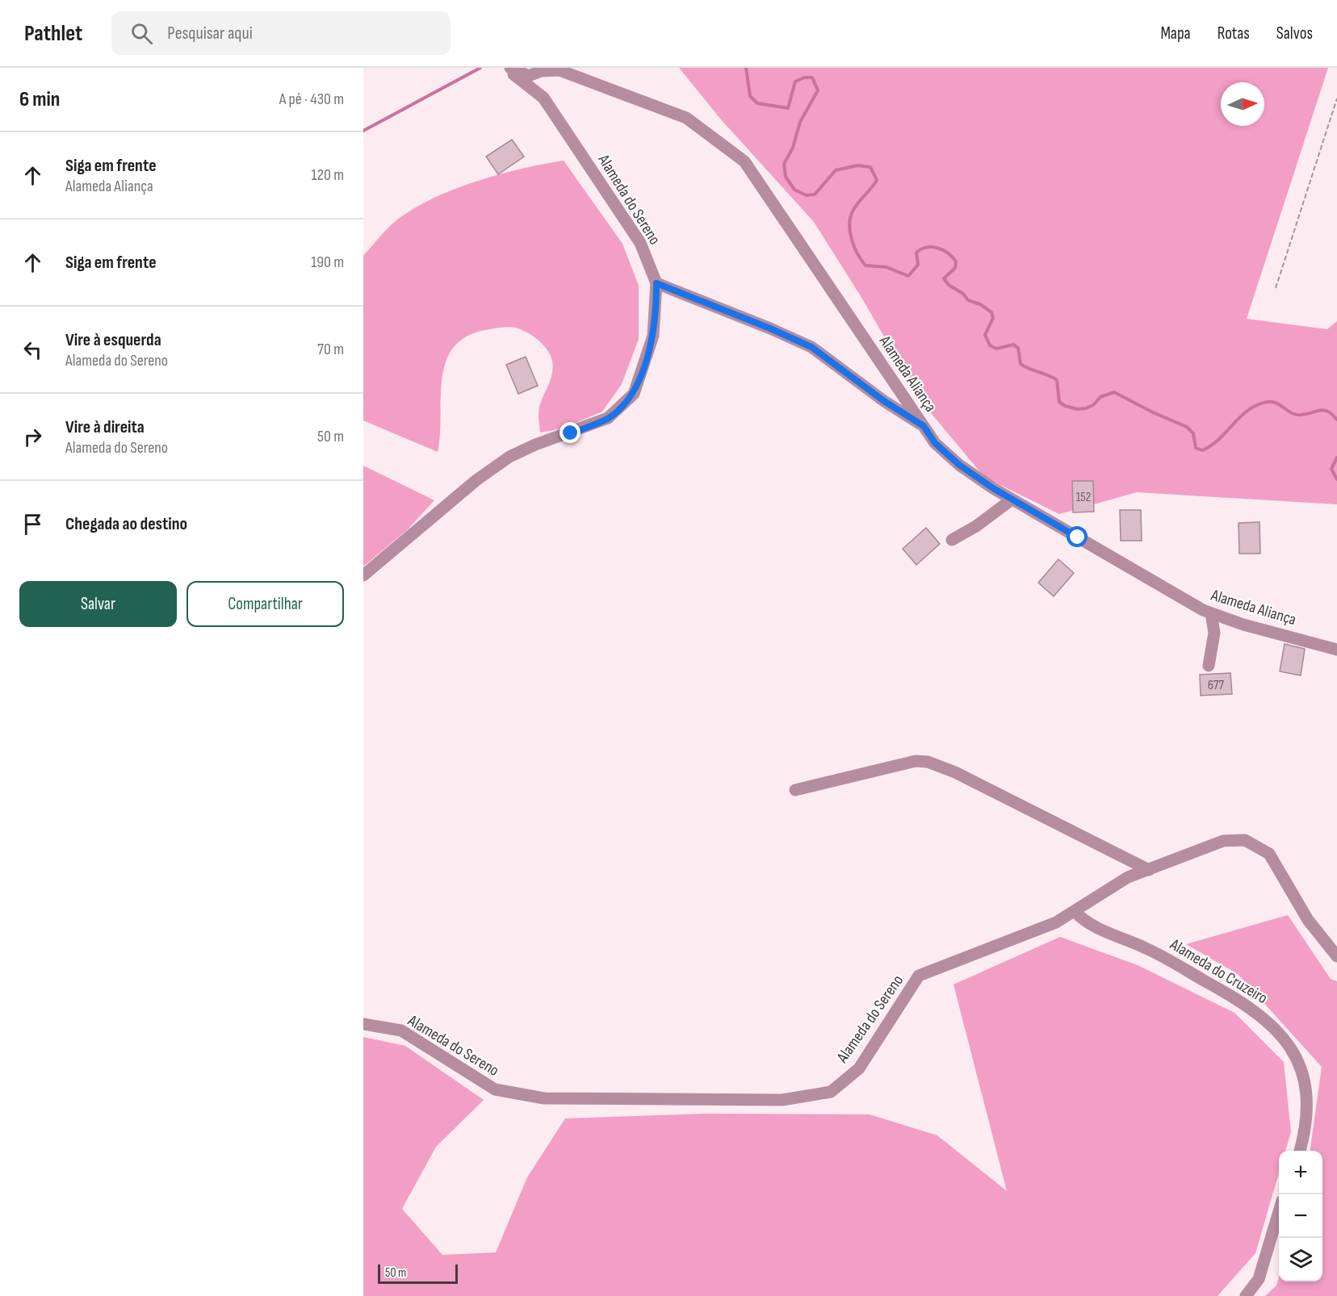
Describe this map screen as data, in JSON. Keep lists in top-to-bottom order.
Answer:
{
  "streets": {
    "street": ["Alameda do Sereno", "Alameda Aliança", "Alameda do Cruzeiro"]
  },
  "crossings": [
    ["Alameda do Sereno", "Alameda do Cruzeiro"]
  ],
  "house_numbers": ["152", "677"],
  "scale_bar": "50 m",
  "north": "right",
  "page": {
    "header": "Pathlet",
    "search": "Pesquisar aqui",
    "nav": ["Mapa", "Rotas", "Salvos"],
    "heading": ["6 min", "A pé · 430 m"],
    "list": [
      ["Siga em frente", "Alameda Aliança", "120 m"],
      ["Siga em frente", "190 m"],
      ["Vire à esquerda", "Alameda do Sereno", "70 m"],
      ["Vire à direita", "Alameda do Sereno", "50 m"],
      "Chegada ao destino"
    ],
    "buttons": ["Salvar", "Compartilhar"],
    "map_buttons": ["+", "−"],
    "scale": "50 m"
  }
}
